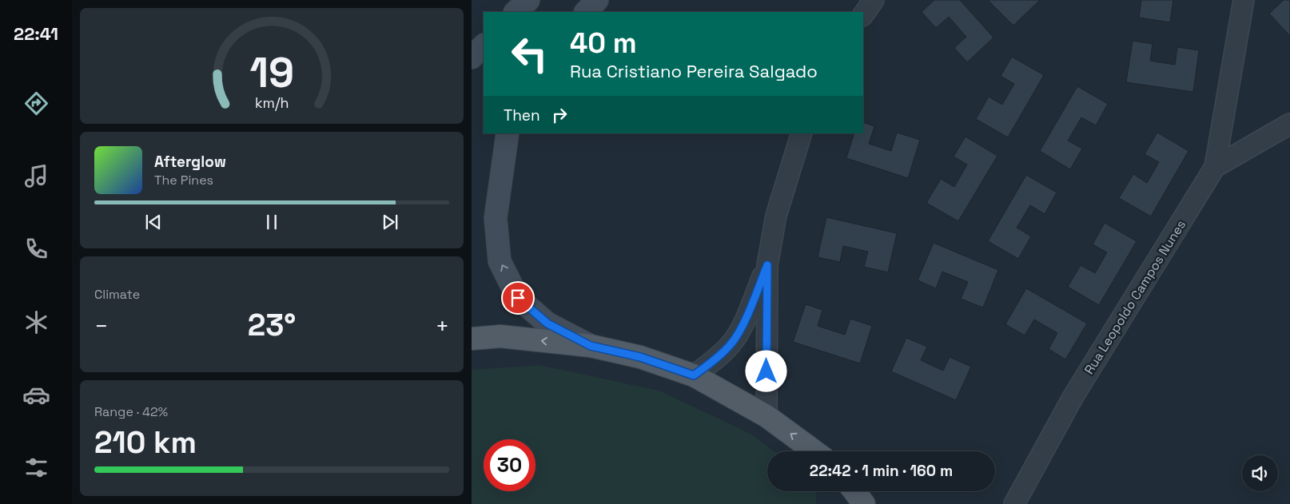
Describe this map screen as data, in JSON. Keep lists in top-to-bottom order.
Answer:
{
  "streets": {
    "street": ["Rua Leopoldo Campos Nunes"]
  },
  "page": {
    "tabs": "22:41",
    "turn": ["40 m", "Rua Cristiano Pereira Salgado"],
    "then": "Then",
    "song": ["Afterglow", "The Pines"],
    "tile": [
      "Climate",
      ["Range · 42%", "210 km"]
    ],
    "heat": ["−", "23°", "+"],
    "limit": "30",
    "trip": "22:42 · 1 min · 160 m",
    "gauge": ["19", "km/h"]
  }
}
